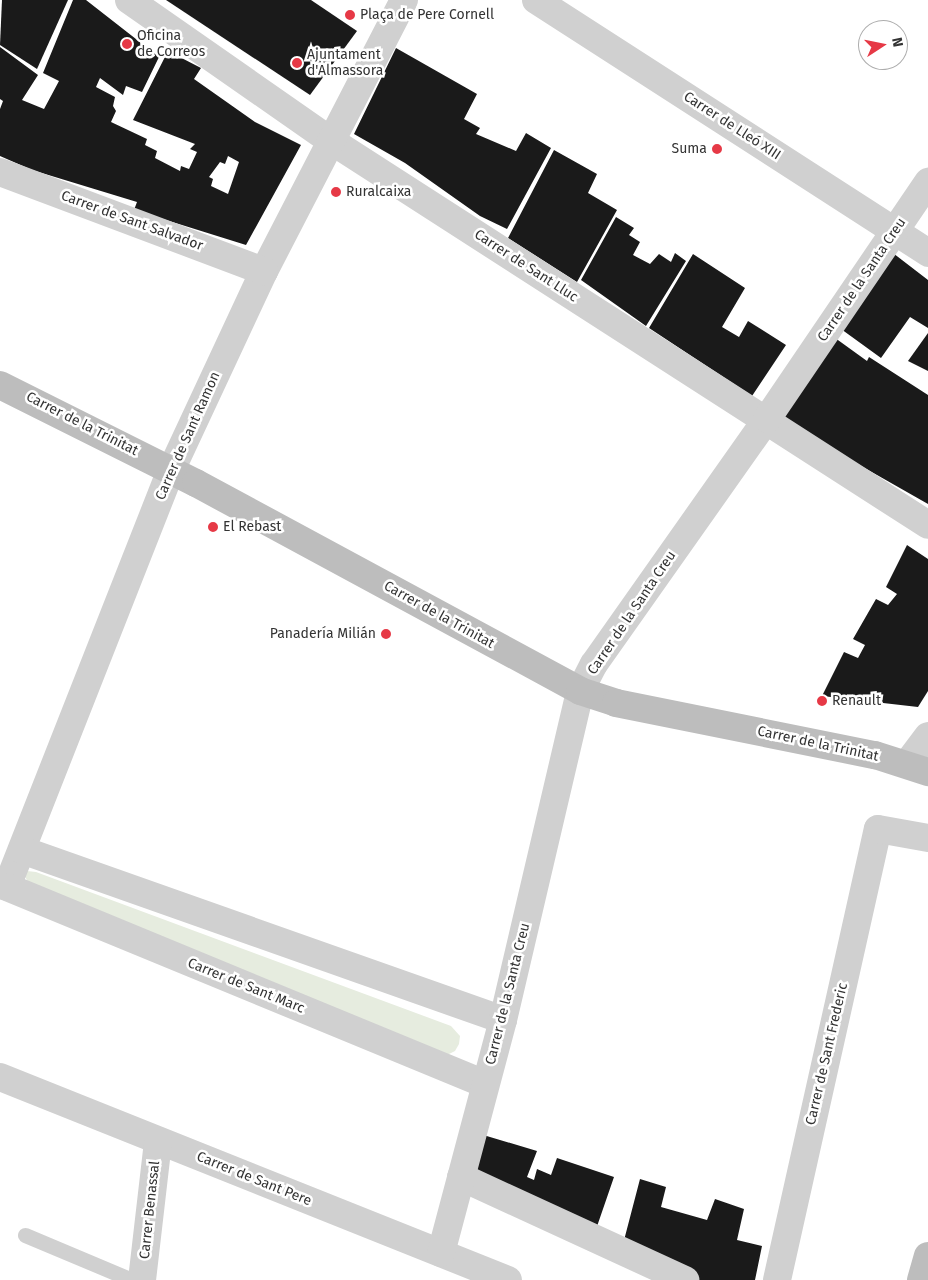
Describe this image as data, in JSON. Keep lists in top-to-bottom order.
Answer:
{
  "streets": {
    "street": [
      "Carrer de Lleó XIII",
      "Carrer de Sant Salvador",
      "Carrer de Sant Lluc",
      "Carrer de la Santa Creu",
      "Carrer de la Trinitat",
      "Carrer de Sant Ramon",
      "Carrer de Sant Marc",
      "Carrer de Sant Frederic",
      "Carrer de Sant Pere",
      "Carrer Benassal"
    ]
  },
  "crossings": [
    ["Carrer de Lleó XIII", "Carrer de la Santa Creu"],
    ["Carrer de Sant Salvador", "Carrer de Sant Ramon"],
    ["Carrer de Sant Lluc", "Carrer de la Santa Creu"],
    ["Carrer de Sant Lluc", "Carrer de Sant Ramon"],
    ["Carrer de la Santa Creu", "Carrer de la Trinitat"],
    ["Carrer de la Santa Creu", "Carrer de Sant Marc"],
    ["Carrer de la Santa Creu", "Carrer de Sant Pere"],
    ["Carrer de la Trinitat", "Carrer de Sant Ramon"],
    ["Carrer de Sant Ramon", "Carrer de Sant Marc"],
    ["Carrer de Sant Pere", "Carrer Benassal"]
  ],
  "places": [
    "Plaça de Pere Cornell",
    "Oficina de Correos",
    "Ajuntament d'Almassora",
    "Suma",
    "Ruralcaixa",
    "El Rebast",
    "Panadería Milián",
    "Renault"
  ],
  "north": "right"
}
